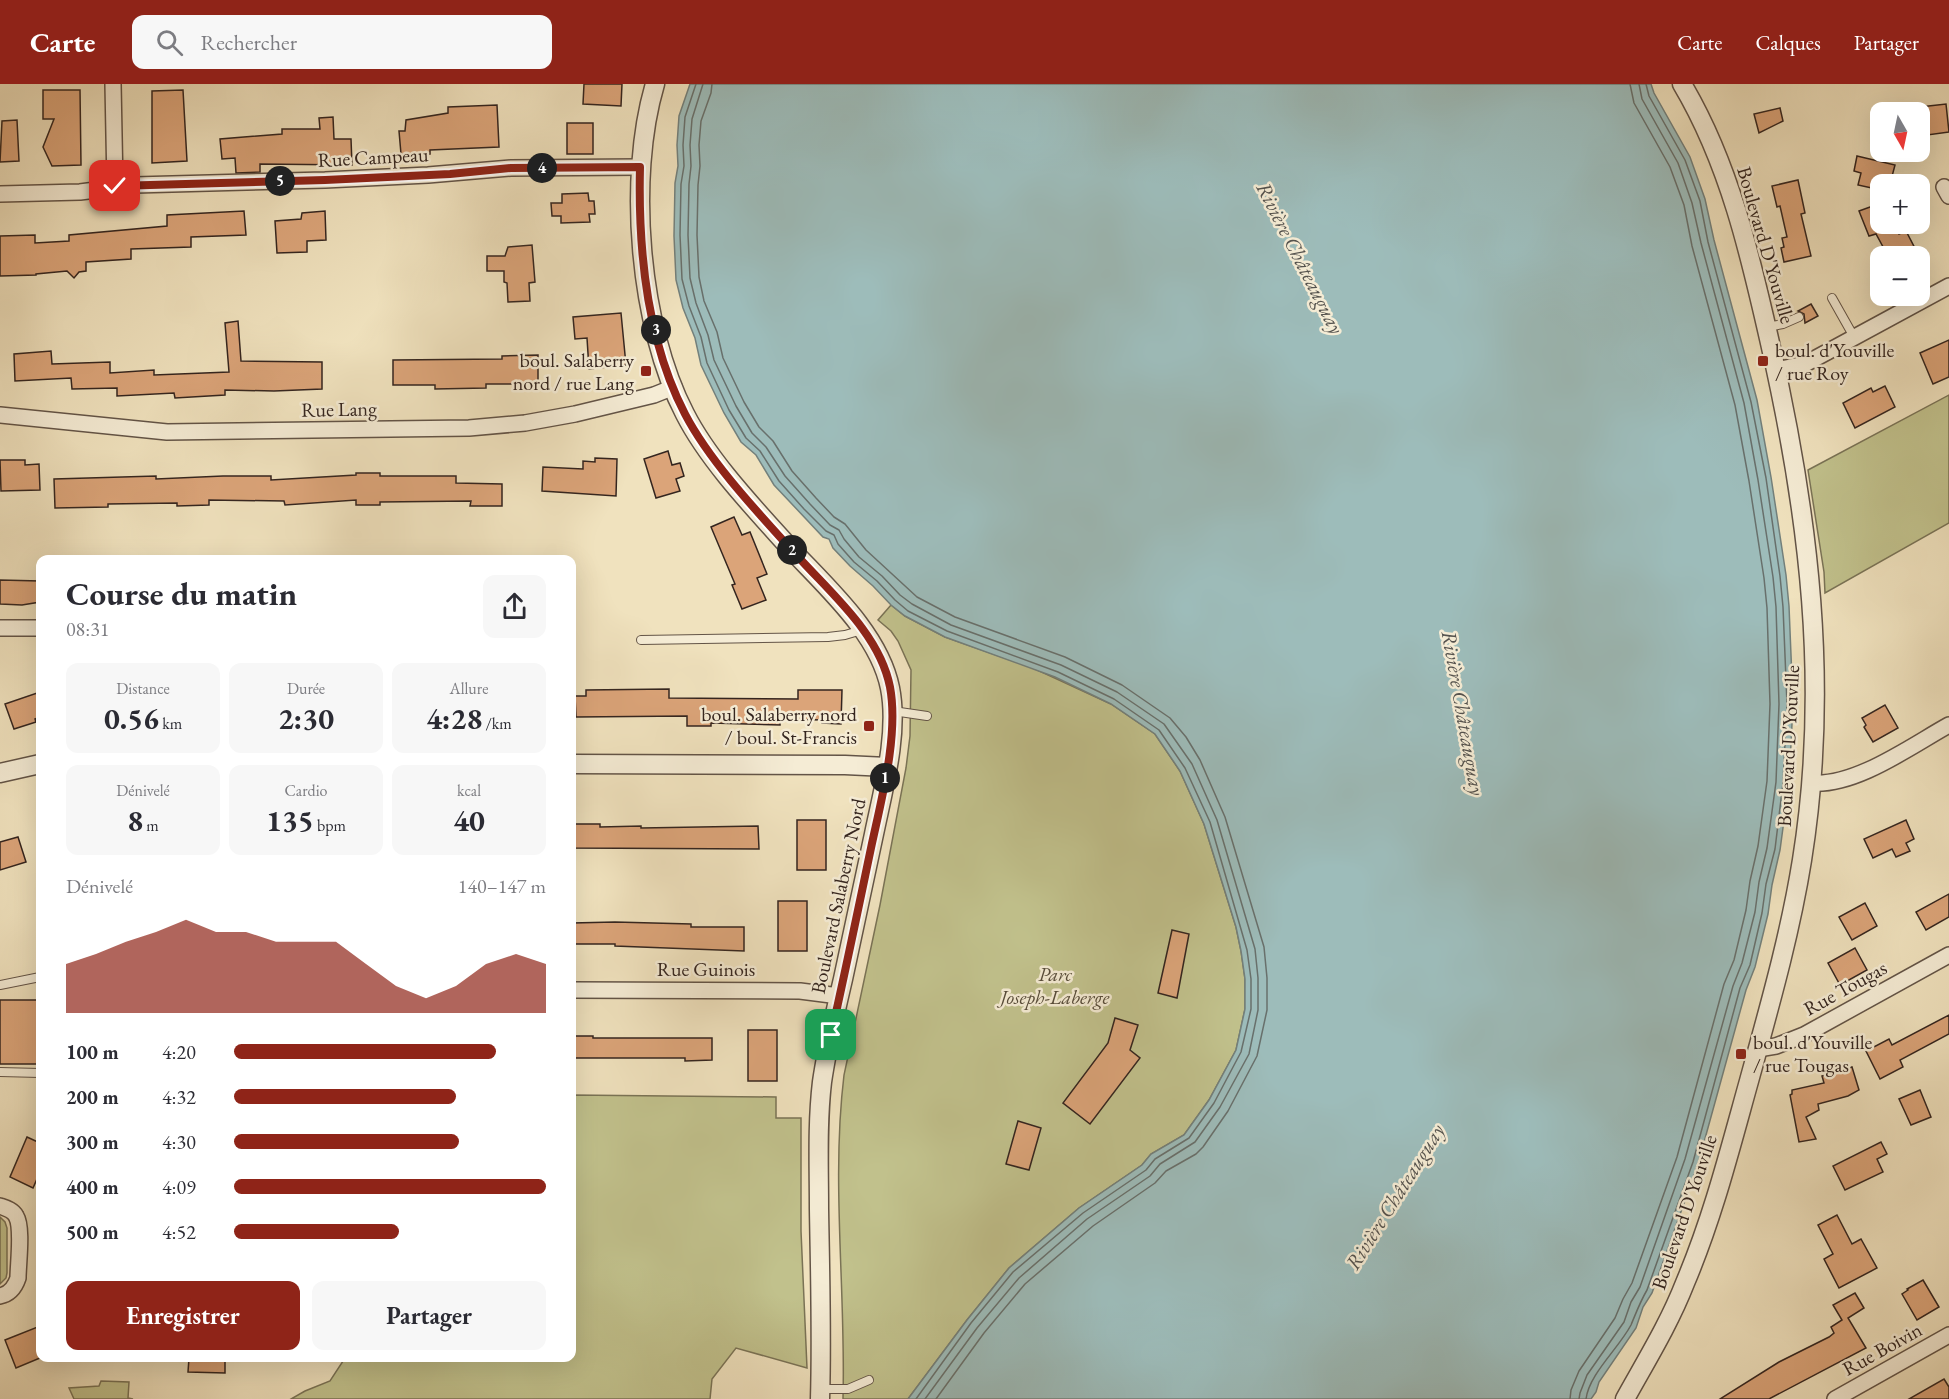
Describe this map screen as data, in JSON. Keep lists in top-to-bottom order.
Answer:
{
  "streets": {
    "street": [
      "Rue Campeau",
      "Boulevard D'Youville",
      "Rue Lang",
      "Boulevard Salaberry Nord",
      "Rue Guinois",
      "Rue Tougas",
      "Rue Boivin"
    ]
  },
  "crossings": [
    ["Rue Campeau", "Boulevard Salaberry Nord"],
    ["Boulevard D'Youville", "Rue Tougas"],
    ["Rue Lang", "Boulevard Salaberry Nord"],
    ["Boulevard Salaberry Nord", "Rue Guinois"]
  ],
  "water": ["Rivière Châteauguay"],
  "parks": ["Parc Joseph-Laberge"],
  "places": {
    "transit": [
      "boul. d'Youville / rue Roy",
      "boul. Salaberry nord / rue Lang",
      "boul. Salaberry nord / boul. St-Francis",
      "boul. d'Youville / rue Tougas"
    ]
  },
  "north": "bottom",
  "page": {
    "header": "Carte",
    "search": "Rechercher",
    "nav": ["Carte", "Calques", "Partager"],
    "map_buttons": ["+", "−"],
    "pins": [
      "4",
      "5",
      "3",
      "2",
      "1"
    ],
    "heading": ["Course du matin", "08:31"],
    "stats": [
      ["Distance", "0.56 km"],
      ["Durée", "2:30"],
      ["Allure", "4:28 /km"],
      ["Dénivelé", "8 m"],
      ["Cardio", "135 bpm"],
      ["kcal", "40"]
    ],
    "chart": ["Dénivelé", "140–147 m"],
    "list": [
      {
        "name": "100 m",
        "note": "4:20"
      },
      {
        "name": "200 m",
        "note": "4:32"
      },
      {
        "name": "300 m",
        "note": "4:30"
      },
      {
        "name": "400 m",
        "note": "4:09"
      },
      {
        "name": "500 m",
        "note": "4:52"
      }
    ],
    "buttons": ["Enregistrer", "Partager"]
  }
}
